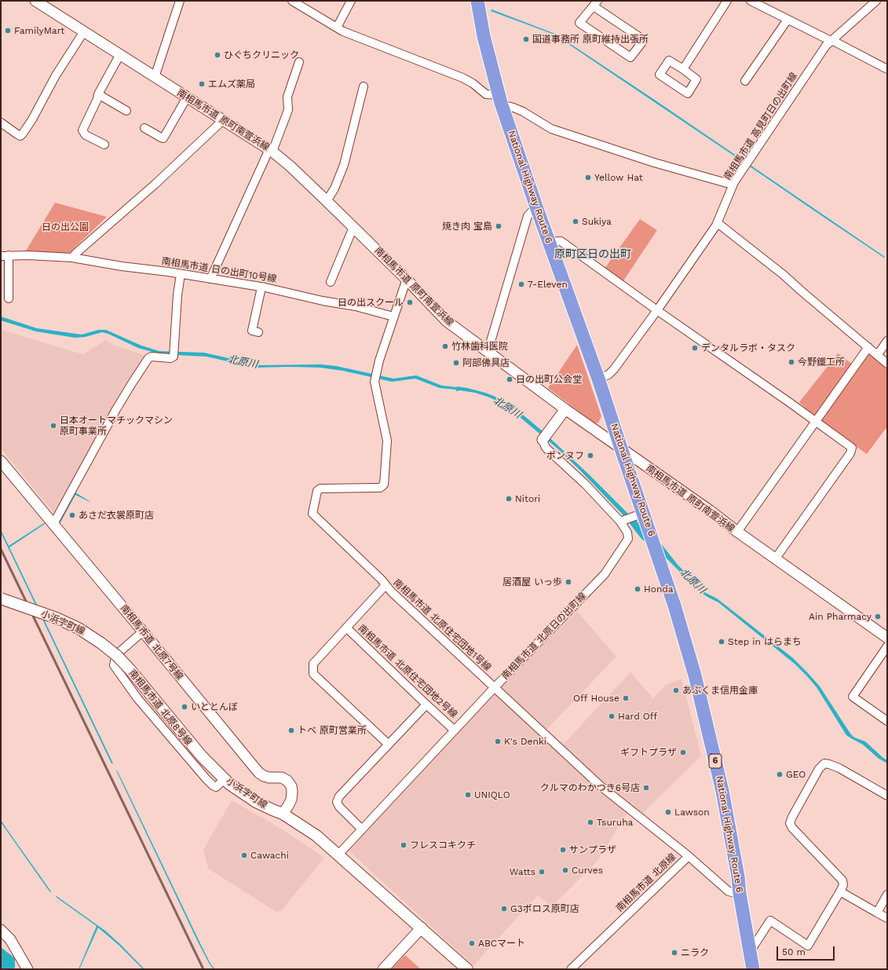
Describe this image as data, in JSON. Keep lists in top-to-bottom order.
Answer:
{
  "streets": {
    "highway": ["National Highway Route 6", "6"],
    "main road": ["小浜字町線"],
    "street": [
      "南相馬市道 原町南萱浜線",
      "南相馬市道 高見町日の出町線",
      "南相馬市道 日の出町10号線",
      "南相馬市道 北原住宅団地1号線",
      "南相馬市道 北原日の出町線",
      "南相馬市道 北原7号線",
      "南相馬市道 北原住宅団地2号線",
      "南相馬市道 北原8号線",
      "南相馬市道 北原線"
    ]
  },
  "crossings": [
    ["南相馬市道 原町南萱浜線", "National Highway Route 6"],
    ["南相馬市道 原町南萱浜線", "南相馬市道 北原日の出町線"],
    ["南相馬市道 高見町日の出町線", "National Highway Route 6"],
    ["National Highway Route 6", "南相馬市道 北原線"],
    ["小浜字町線", "南相馬市道 北原日の出町線"],
    ["小浜字町線", "南相馬市道 北原7号線"],
    ["小浜字町線", "南相馬市道 北原8号線"],
    ["南相馬市道 北原住宅団地1号線", "南相馬市道 北原日の出町線"],
    ["南相馬市道 北原住宅団地1号線", "南相馬市道 北原住宅団地2号線"],
    ["南相馬市道 北原住宅団地1号線", "南相馬市道 北原線"],
    ["南相馬市道 北原日の出町線", "南相馬市道 北原住宅団地2号線"],
    ["南相馬市道 北原7号線", "南相馬市道 北原8号線"]
  ],
  "districts": ["原町区日の出町"],
  "water": ["北原川"],
  "parks": ["日の出公園"],
  "places": [
    "FamilyMart",
    "国道事務所 原町維持出張所",
    "ひぐちクリニック",
    "エムズ薬局",
    "Yellow Hat",
    "Sukiya",
    "焼き肉 宝島",
    "7-Eleven",
    "日の出スクール",
    "竹林歯科医院",
    "デンタルラボ・タスク",
    "今野鐵工所",
    "阿部佛具店",
    "日の出町公会堂",
    "日本オートマチックマシン 原町事業所",
    "ポンヌフ",
    "Nitori",
    "あさだ衣裳原町店",
    "居酒屋 いっ歩",
    "Honda",
    "Ain Pharmacy",
    "Step in はらまち",
    "あぶくま信用金庫",
    "Off House",
    "いととんぼ",
    "Hard Off",
    "トベ 原町営業所",
    "K's Denki",
    "ギフトプラザ",
    "GEO",
    "クルマのわかつき6号店",
    "UNIQLO",
    "Lawson",
    "Tsuruha",
    "フレスコキクチ",
    "サンプラザ",
    "Cawachi",
    "Curves",
    "Watts",
    "G3ポロス原町店",
    "ABCマート",
    "ニラク"
  ],
  "scale_bar": "50 m"
}
